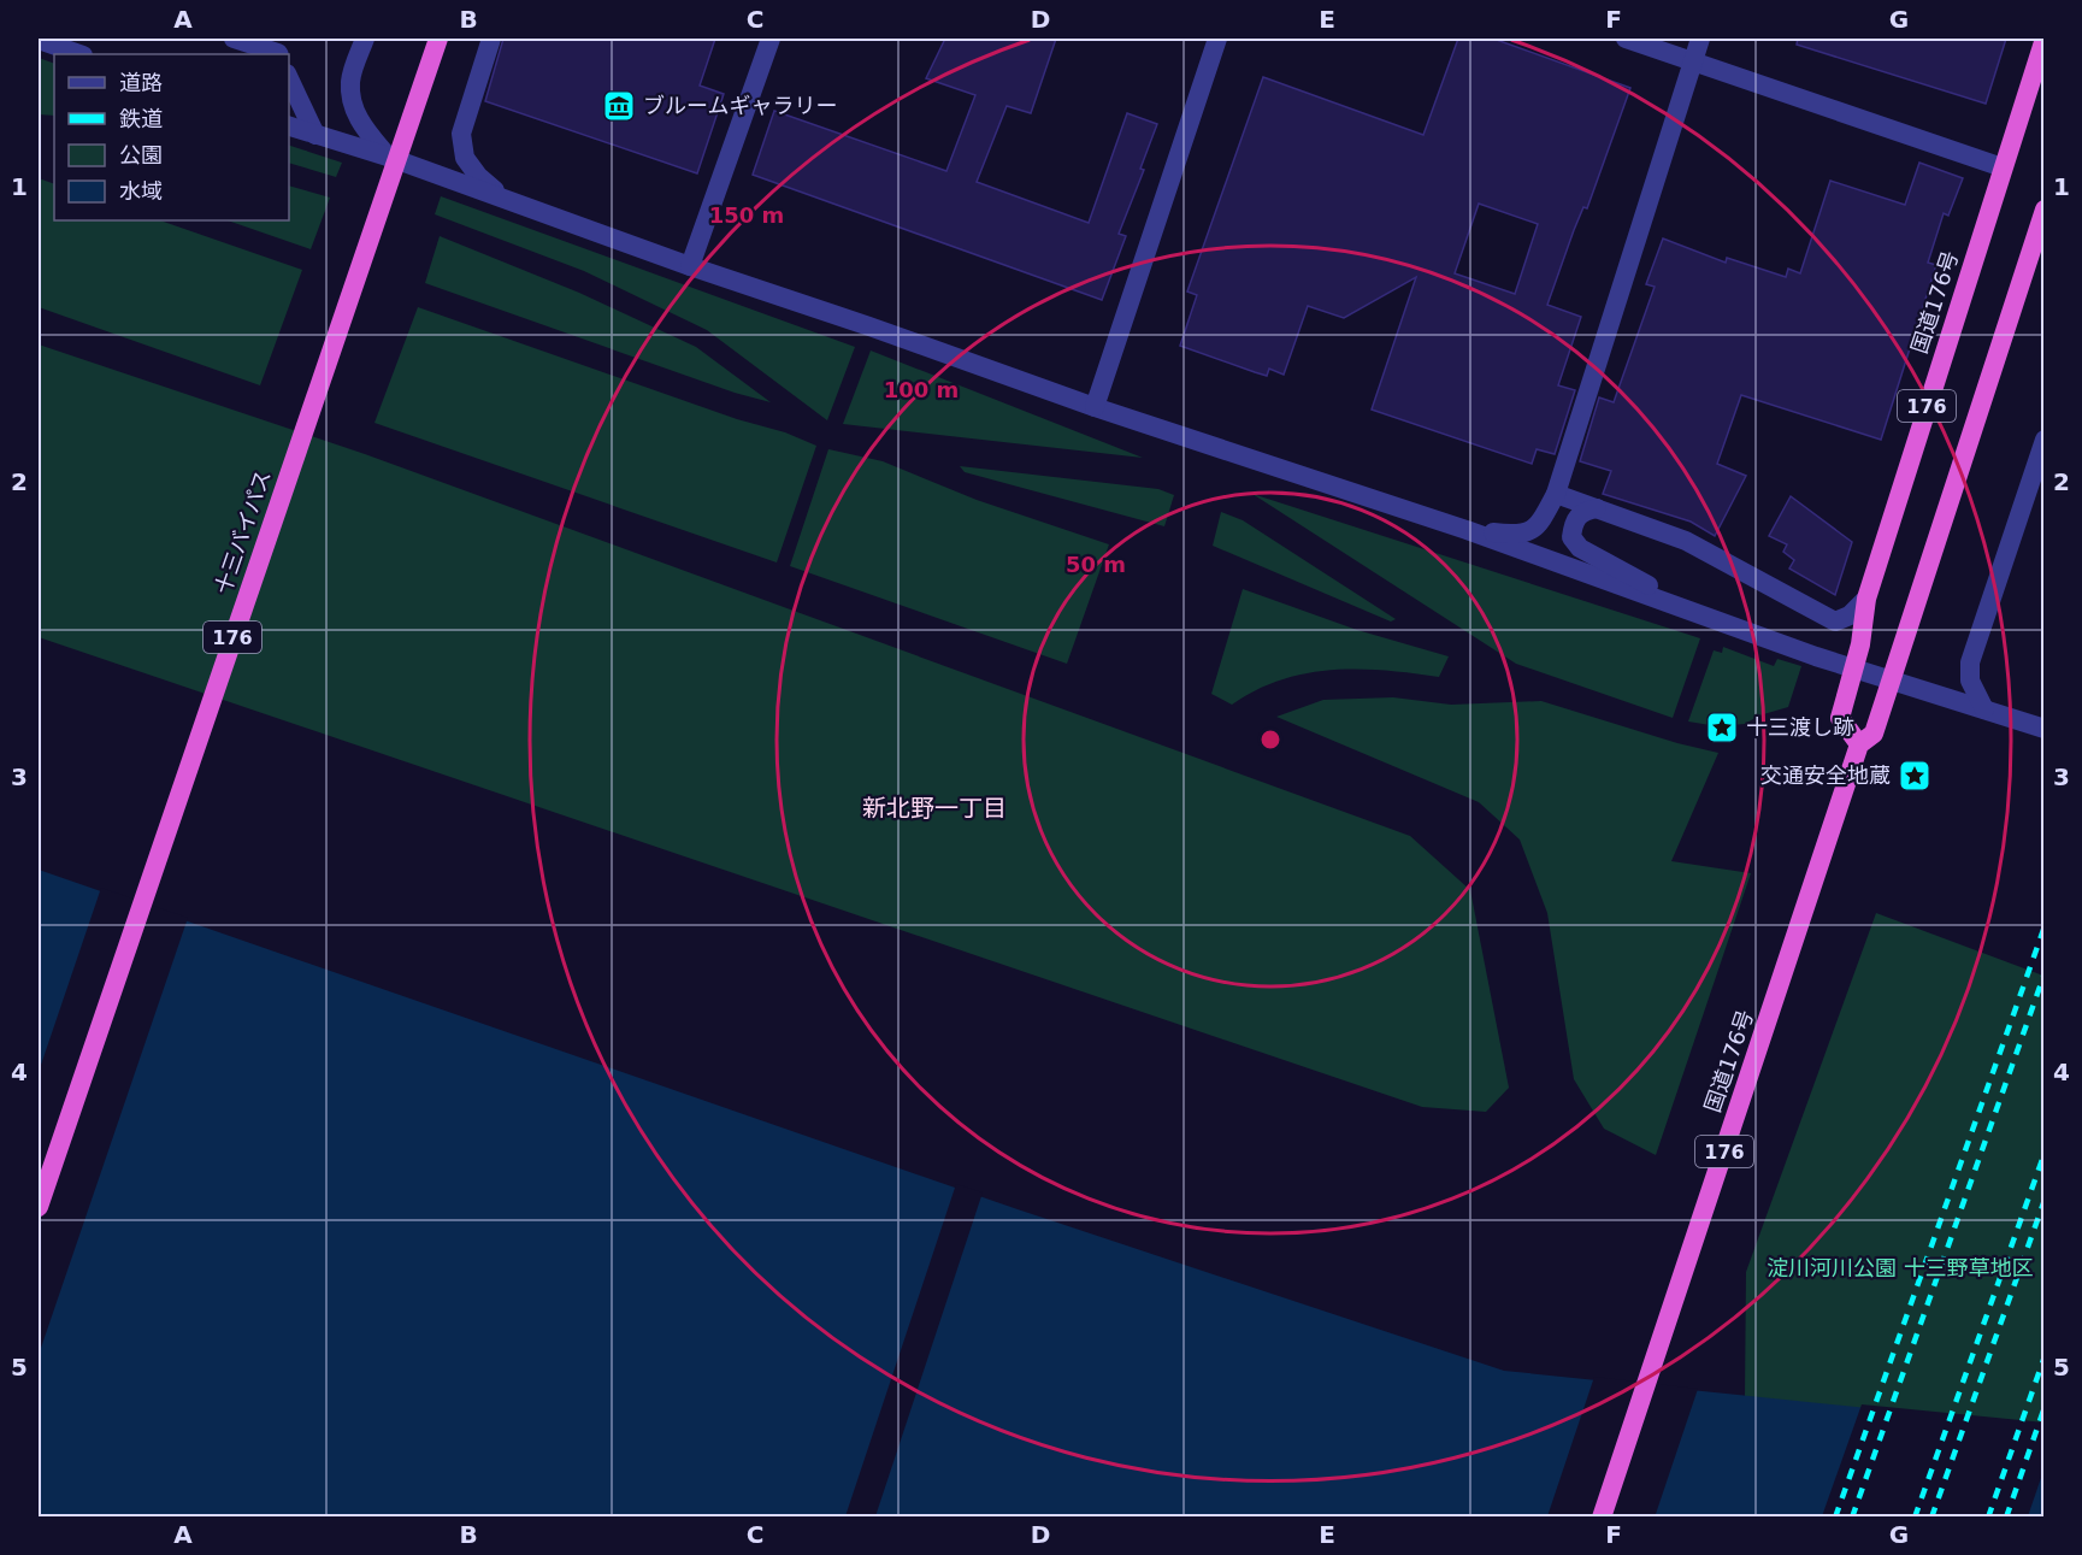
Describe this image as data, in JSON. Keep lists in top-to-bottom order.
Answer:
{
  "streets": {
    "highway": ["国道176号", "176", "十三バイパス"]
  },
  "crossings": [
    ["176", "十三バイパス"]
  ],
  "districts": ["新北野一丁目"],
  "parks": ["淀川河川公園 十三野草地区"],
  "places": {
    "museum": ["ブルームギャラリー"],
    "place": ["十三渡し跡", "交通安全地蔵"]
  },
  "legend": [
    "道路",
    "鉄道",
    "公園",
    "水域"
  ],
  "grid": {
    "columns": [
      "A",
      "B",
      "C",
      "D",
      "E",
      "F",
      "G"
    ],
    "rows": [
      "1",
      "2",
      "3",
      "4",
      "5"
    ]
  },
  "rings": ["150 m", "100 m", "50 m"]
}
